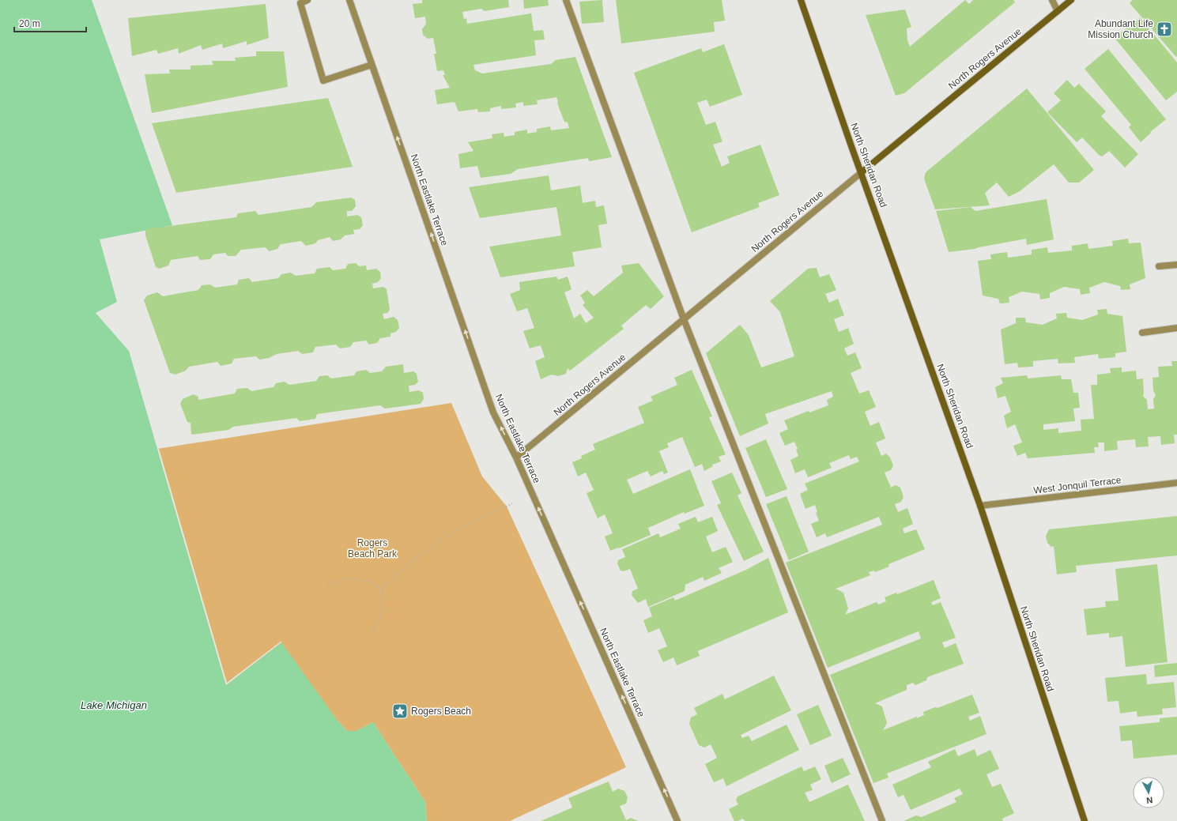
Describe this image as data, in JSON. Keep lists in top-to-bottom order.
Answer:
{
  "streets": {
    "main road": ["North Rogers Avenue", "North Sheridan Road"],
    "street": ["North Eastlake Terrace", "West Jonquil Terrace"]
  },
  "crossings": [
    ["North Rogers Avenue", "North Sheridan Road"],
    ["North Rogers Avenue", "North Eastlake Terrace"],
    ["North Sheridan Road", "West Jonquil Terrace"]
  ],
  "one_way": ["North Eastlake Terrace"],
  "water": ["Lake Michigan"],
  "parks": ["Rogers Beach Park"],
  "places": {
    "church": ["Abundant Life Mission Church"],
    "place": ["Rogers Beach"]
  },
  "scale_bar": "20 m",
  "north": "bottom"
}
